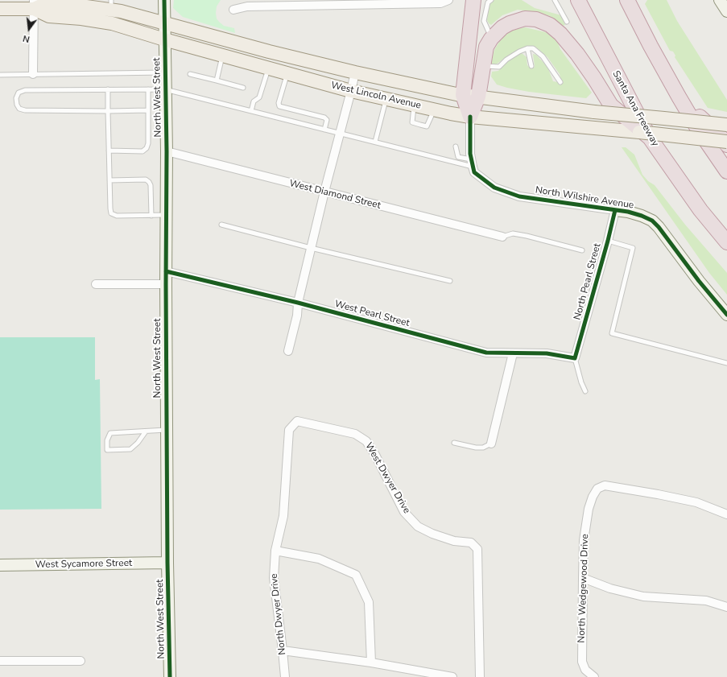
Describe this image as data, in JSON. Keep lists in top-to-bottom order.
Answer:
{
  "streets": {
    "highway": ["Santa Ana Freeway"],
    "main road": ["West Lincoln Avenue"],
    "street": [
      "North West Street",
      "West Diamond Street",
      "North Wilshire Avenue",
      "North Pearl Street",
      "West Pearl Street",
      "West Dwyer Drive",
      "West Sycamore Street",
      "North Wedgewood Drive",
      "North Dwyer Drive"
    ]
  },
  "crossings": [
    ["West Lincoln Avenue", "North West Street"],
    ["North West Street", "West Diamond Street"],
    ["North West Street", "West Pearl Street"],
    ["North West Street", "West Sycamore Street"],
    ["North Wilshire Avenue", "North Pearl Street"],
    ["North Pearl Street", "West Pearl Street"],
    ["West Dwyer Drive", "North Dwyer Drive"]
  ],
  "north": "bottom"
}
